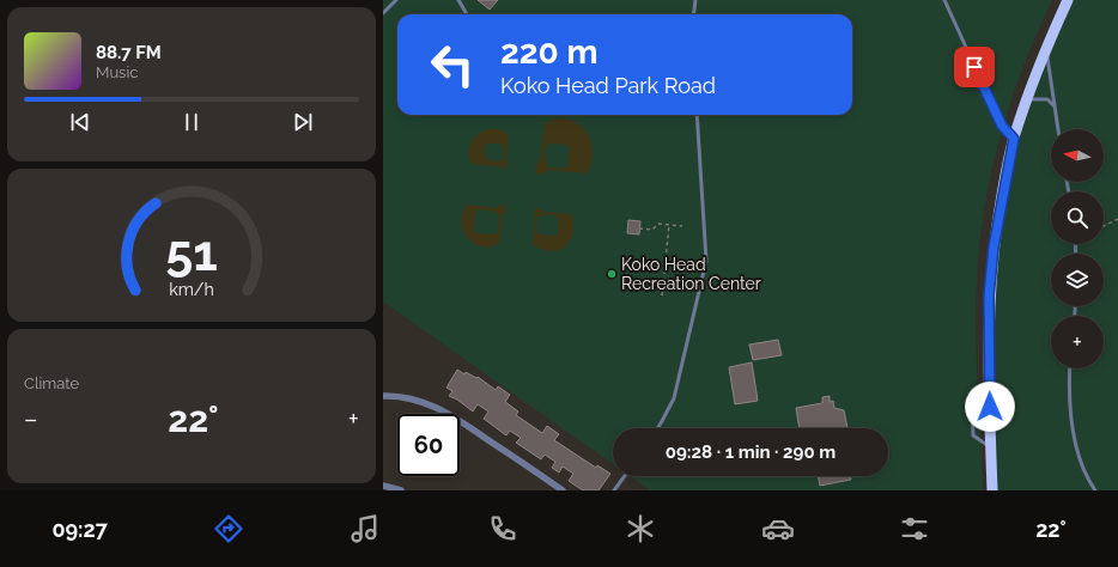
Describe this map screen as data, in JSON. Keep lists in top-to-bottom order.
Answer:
{
  "places": ["Koko Head Recreation Center"],
  "north": "left",
  "page": {
    "turn": ["220 m", "Koko Head Park Road"],
    "song": ["88.7 FM", "Music"],
    "map_buttons": "+",
    "tile": "Climate",
    "heat": ["−", "22°", "+"],
    "limit": "60",
    "trip": "09:28 · 1 min · 290 m",
    "tabs": ["09:27", "22°"],
    "gauge": ["51", "km/h"]
  }
}
